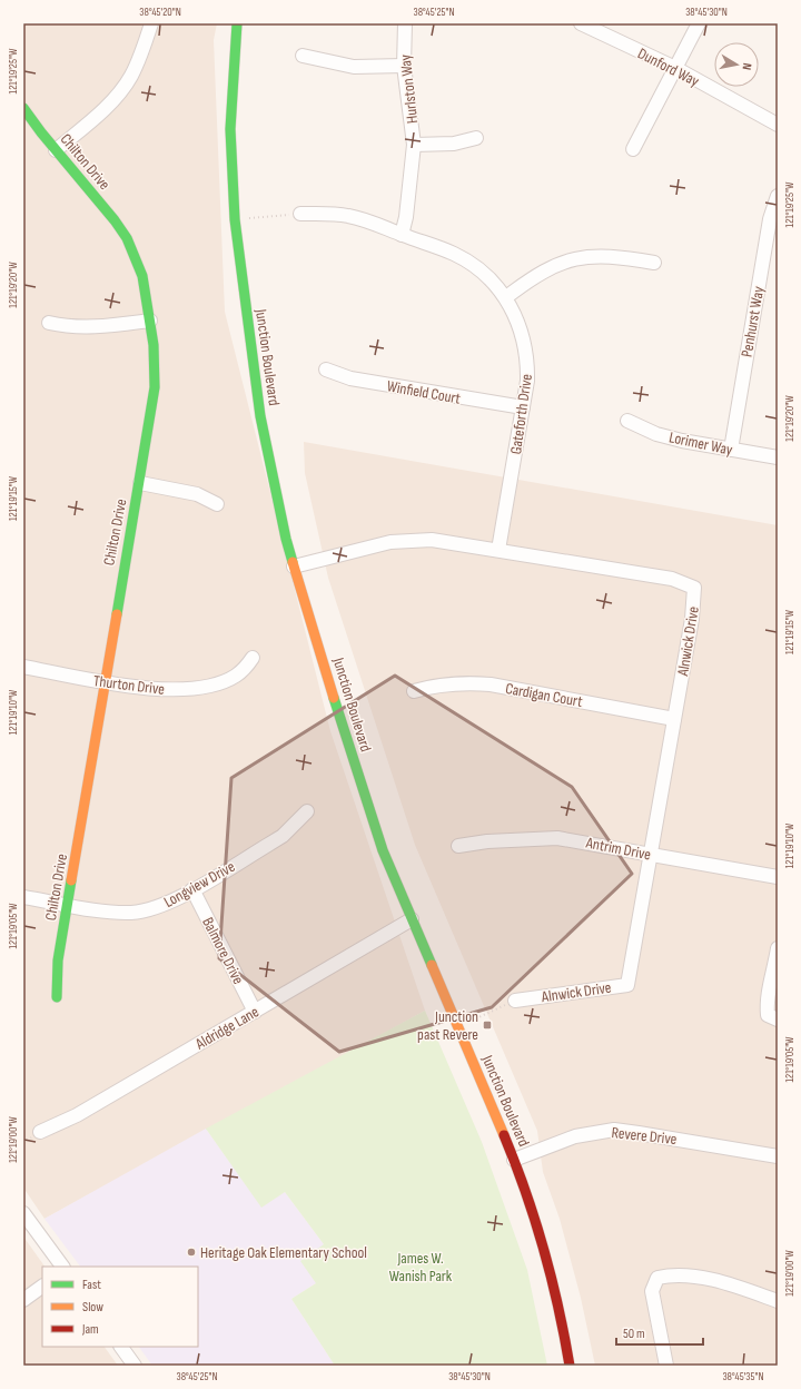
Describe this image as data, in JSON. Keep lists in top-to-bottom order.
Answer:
{
  "streets": {
    "main road": ["Chilton Drive", "Junction Boulevard"],
    "street": [
      "Dunford Way",
      "Hurlston Way",
      "Penhurst Way",
      "Winfield Court",
      "Gateforth Drive",
      "Lorimer Way",
      "Alnwick Drive",
      "Thurton Drive",
      "Cardigan Court",
      "Antrim Drive",
      "Longview Drive",
      "Balmore Drive",
      "Aldridge Lane",
      "Revere Drive"
    ]
  },
  "crossings": [
    ["Hurlston Way", "Gateforth Drive"],
    ["Chilton Drive", "Thurton Drive"],
    ["Chilton Drive", "Longview Drive"],
    ["Penhurst Way", "Lorimer Way"],
    ["Junction Boulevard", "Alnwick Drive"],
    ["Junction Boulevard", "Aldridge Lane"],
    ["Junction Boulevard", "Revere Drive"],
    ["Winfield Court", "Gateforth Drive"],
    ["Gateforth Drive", "Alnwick Drive"],
    ["Alnwick Drive", "Cardigan Court"],
    ["Alnwick Drive", "Antrim Drive"],
    ["Longview Drive", "Balmore Drive"],
    ["Balmore Drive", "Aldridge Lane"]
  ],
  "parks": ["James W. Wanish Park"],
  "places": {
    "transit": ["Junction past Revere"],
    "other": ["Heritage Oak Elementary School"]
  },
  "legend": ["Fast", "Slow", "Jam"],
  "scale_bar": "50 m",
  "north": "right",
  "coordinates": [
    "38°45'20\"N",
    "38°45'25\"N",
    "38°45'30\"N",
    "121°19'25\"W",
    "121°19'20\"W",
    "121°19'15\"W",
    "121°19'10\"W",
    "121°19'05\"W",
    "121°19'00\"W",
    "38°45'35\"N"
  ]
}
